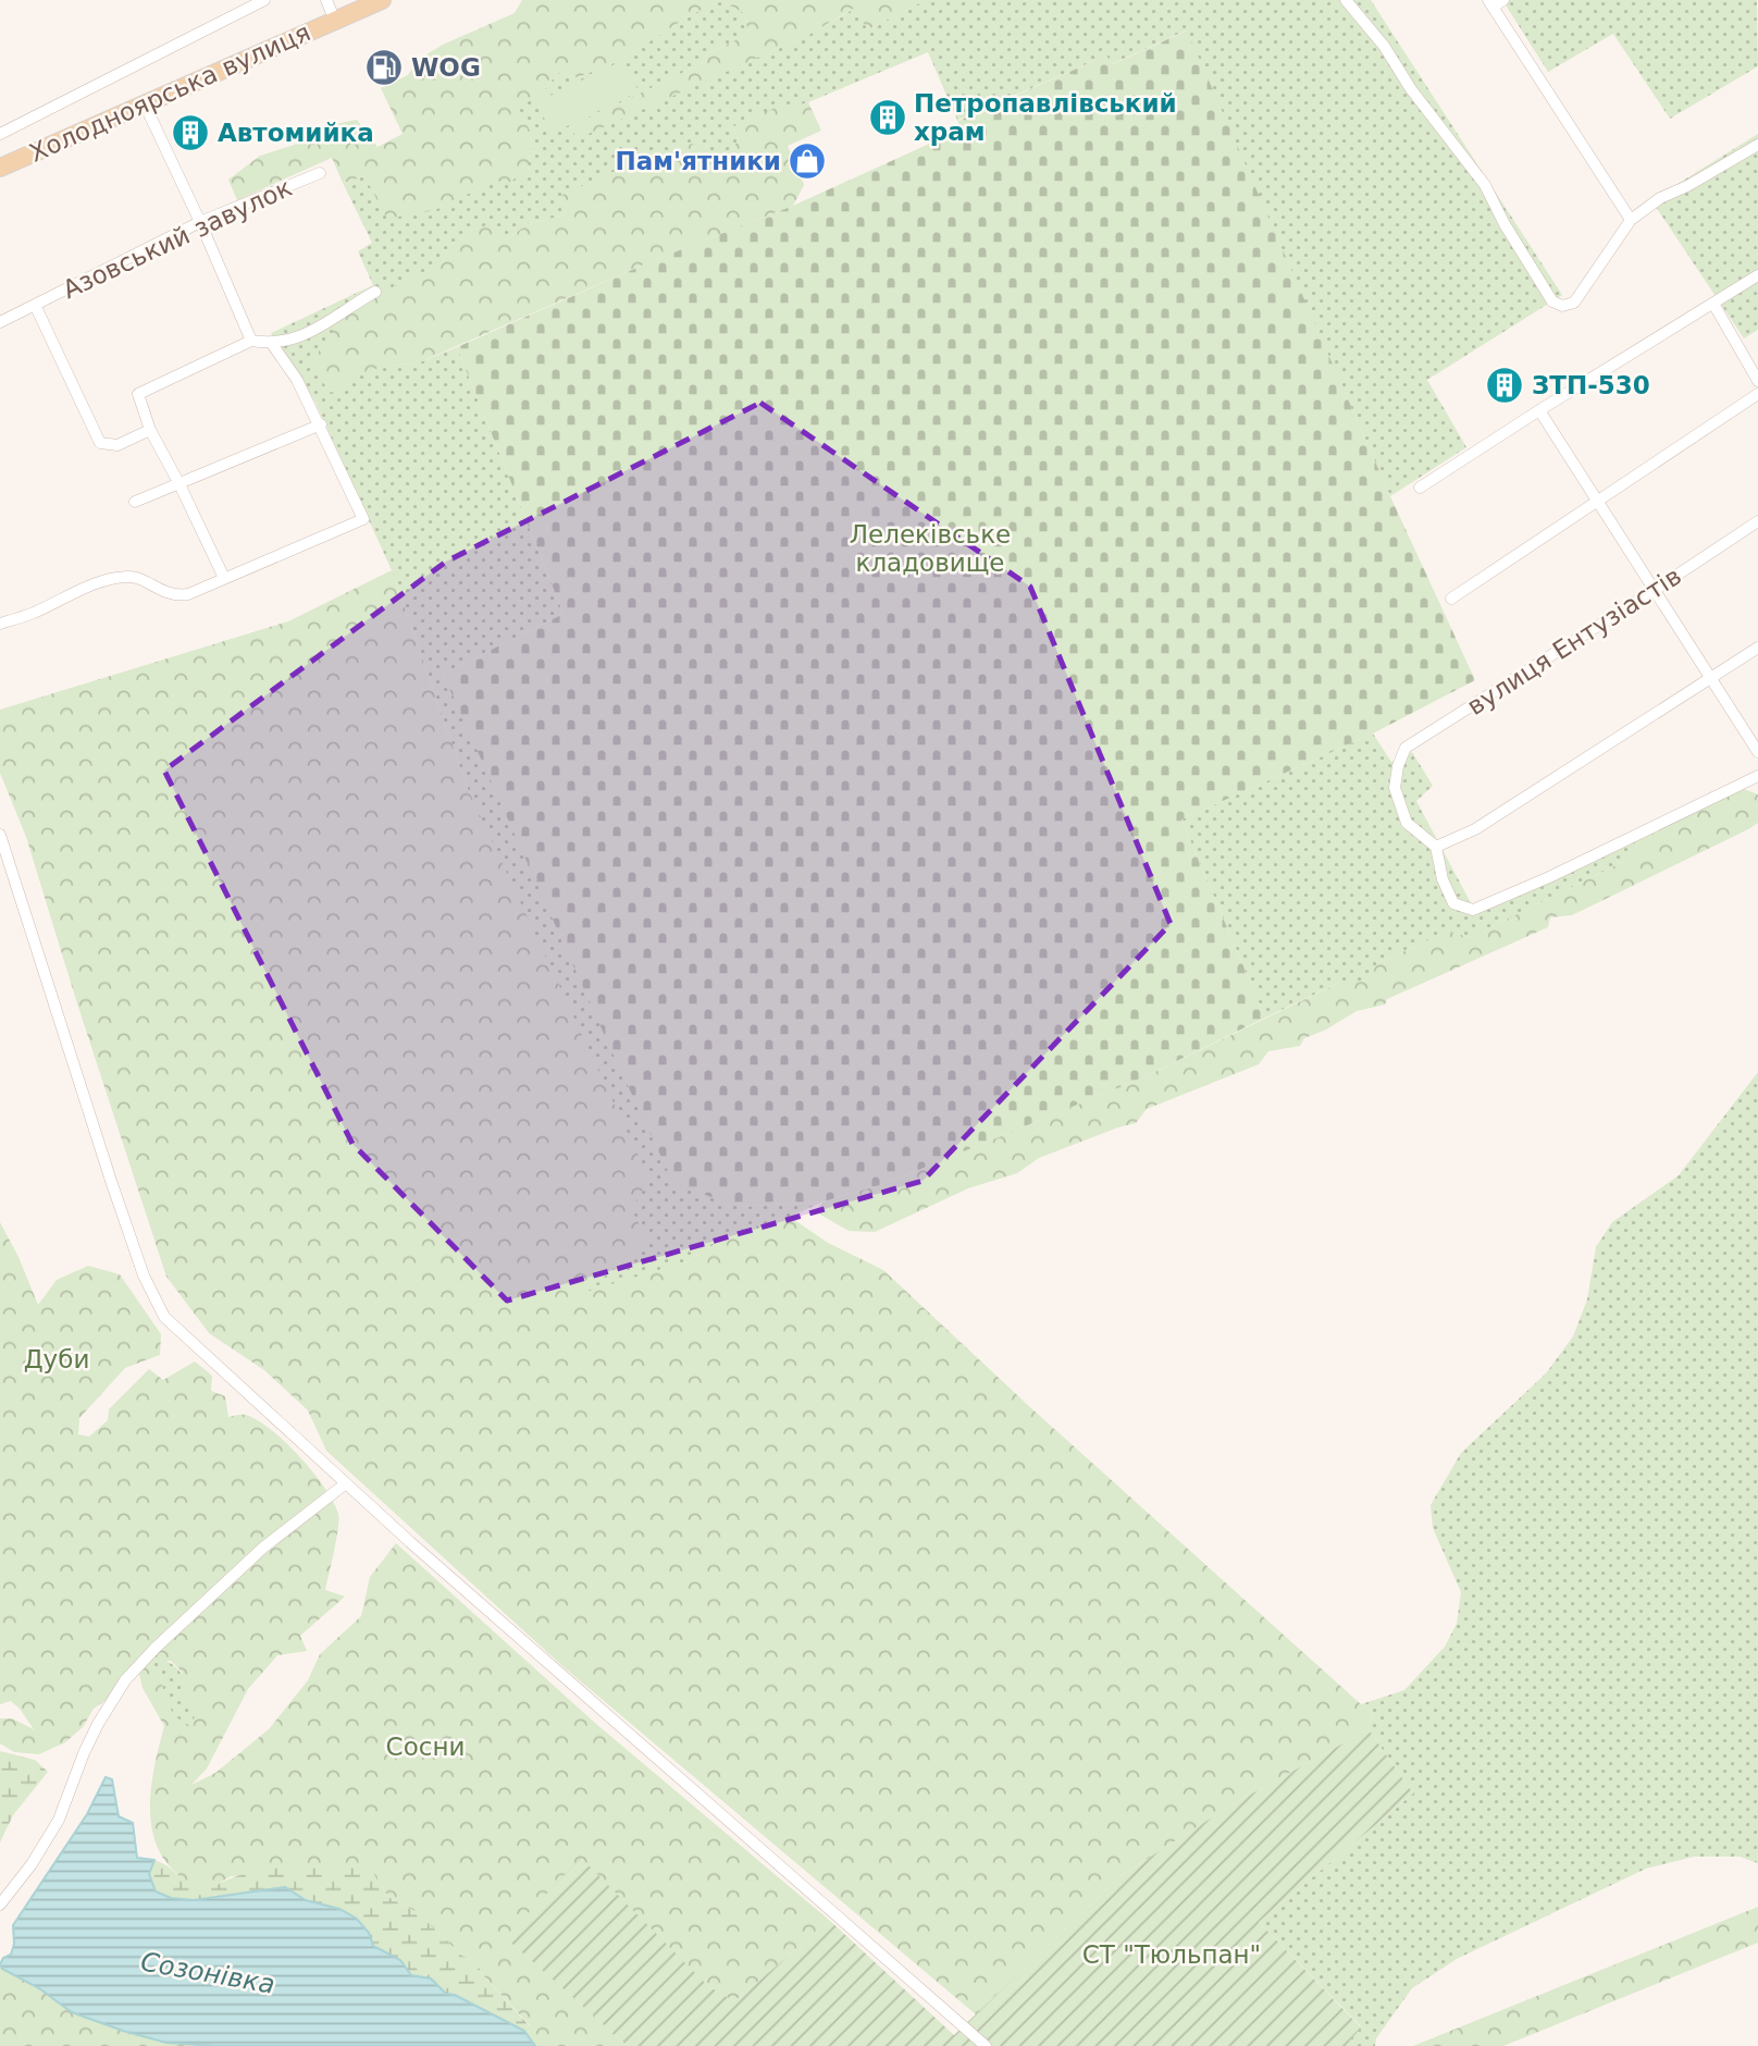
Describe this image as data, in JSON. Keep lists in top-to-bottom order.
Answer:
{
  "streets": {
    "main road": ["Холодноярська вулиця"],
    "street": ["Азовський завулок", "вулиця Ентузіастів"]
  },
  "water": ["Созонівка"],
  "parks": [
    "Лелеківське кладовище",
    "Дуби",
    "Сосни",
    "СТ \"Тюльпан\""
  ],
  "places": {
    "fuel station": ["WOG"],
    "building": ["Петропавлівський храм", "Автомийка", "ЗТП-530"],
    "shop": ["Пам'ятники"]
  }
}
